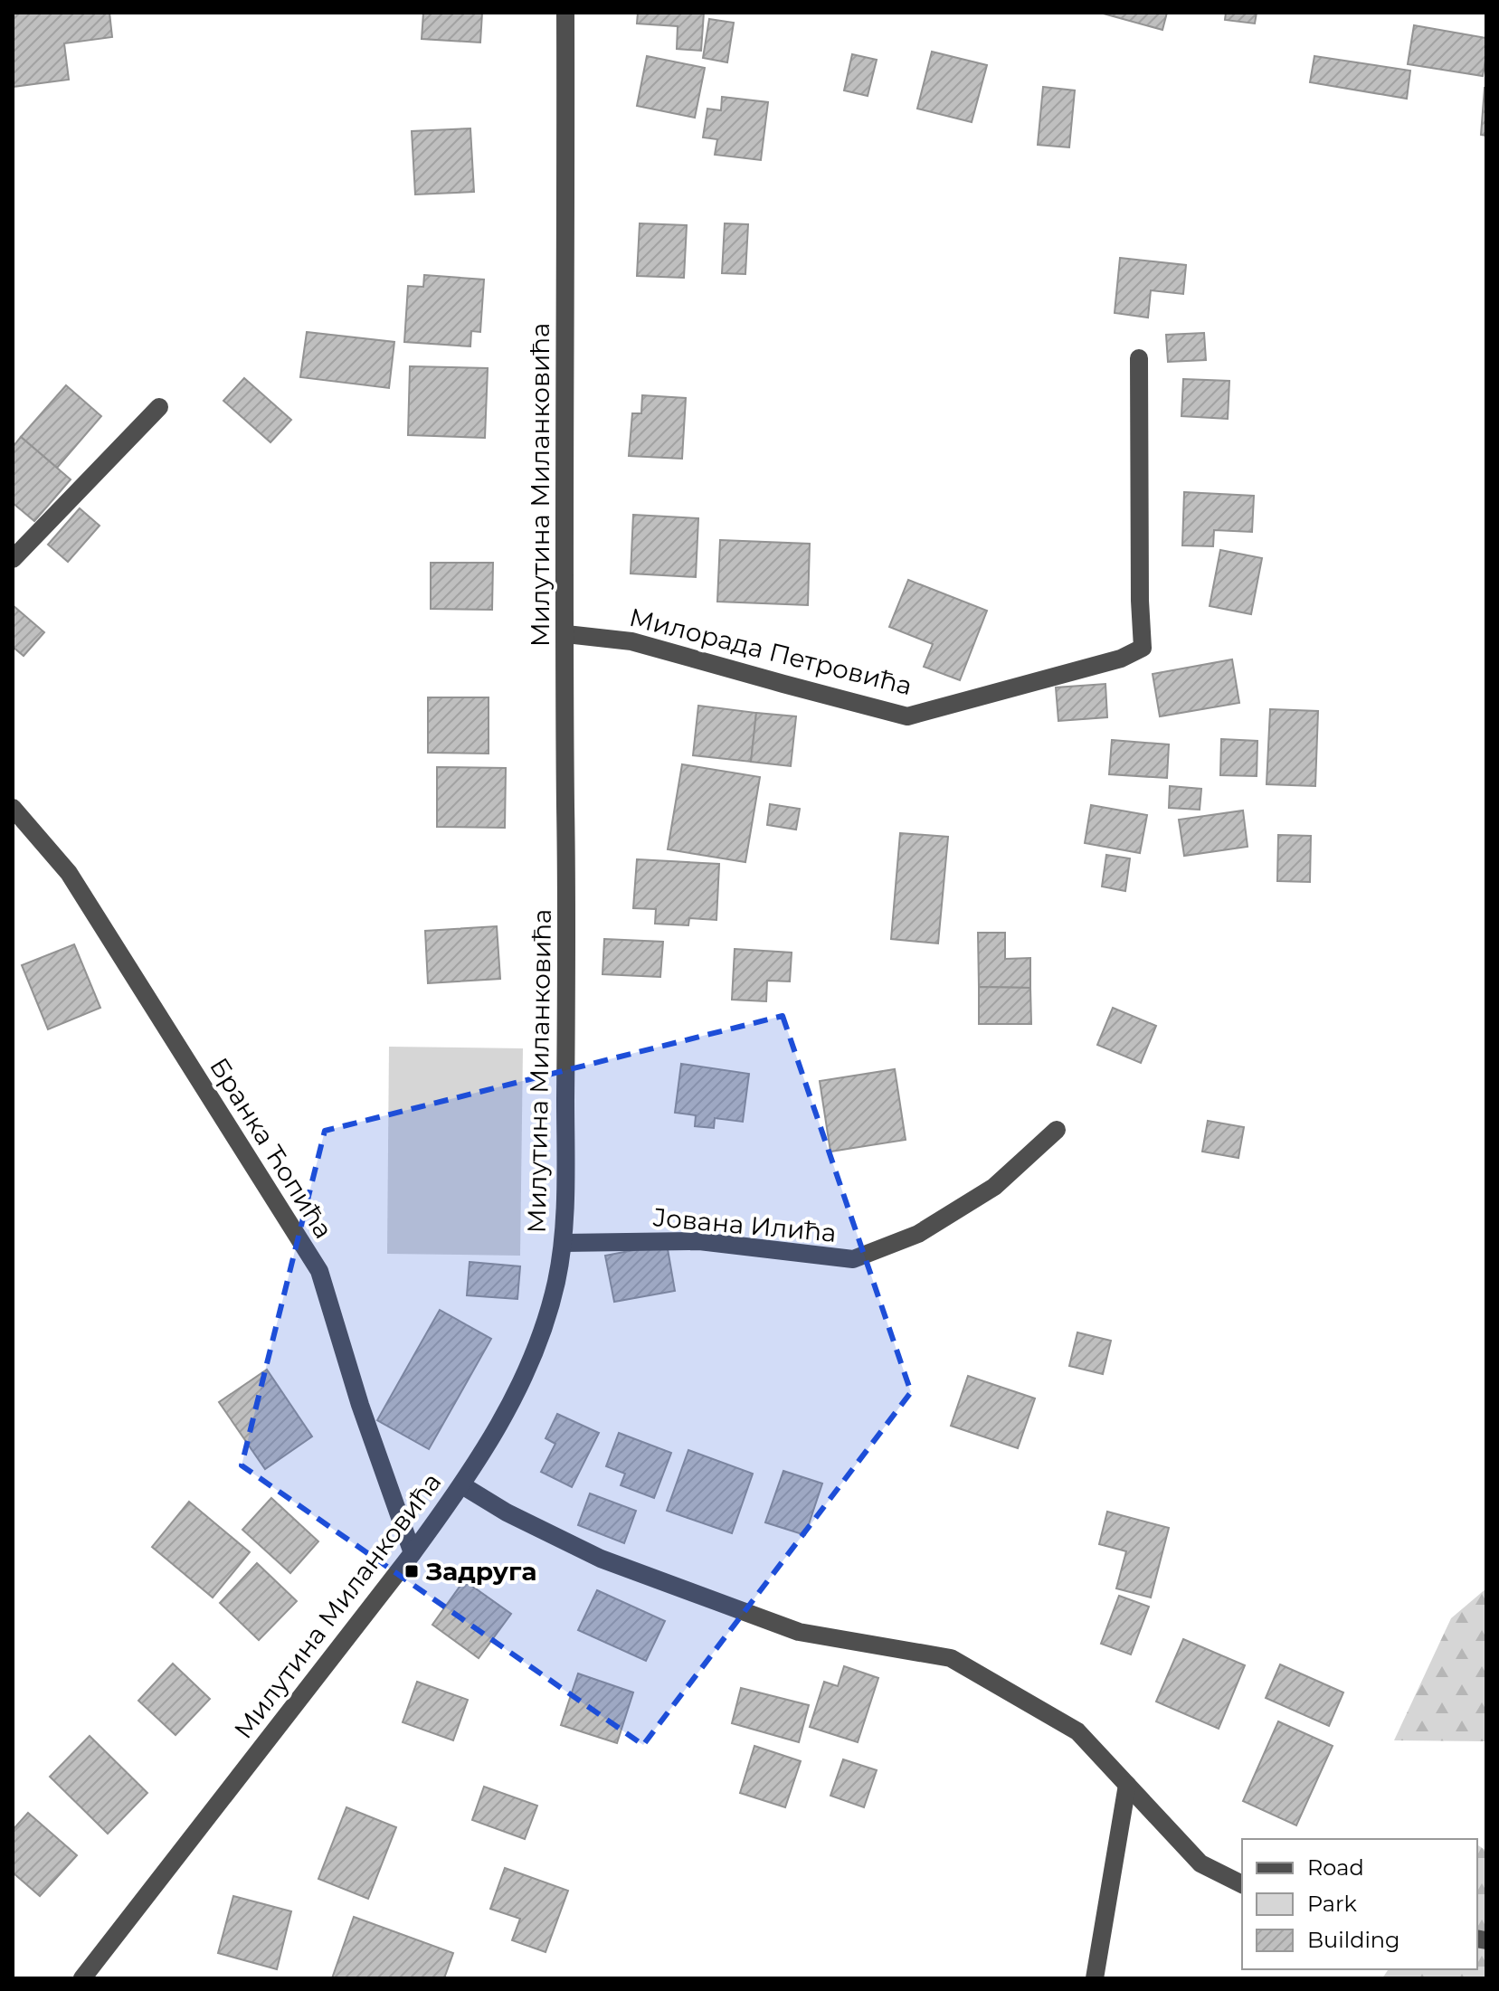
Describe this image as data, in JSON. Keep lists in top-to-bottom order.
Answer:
{
  "streets": {
    "street": [
      "Милутина Миланковића",
      "Милорада Петровића",
      "Бранка Ћопића",
      "Јована Илића"
    ]
  },
  "crossings": [
    ["Милутина Миланковића", "Милорада Петровића"],
    ["Милутина Миланковића", "Бранка Ћопића"],
    ["Милутина Миланковића", "Јована Илића"]
  ],
  "places": {
    "transit": ["Задруга"]
  },
  "legend": ["Road", "Park", "Building"]
}
